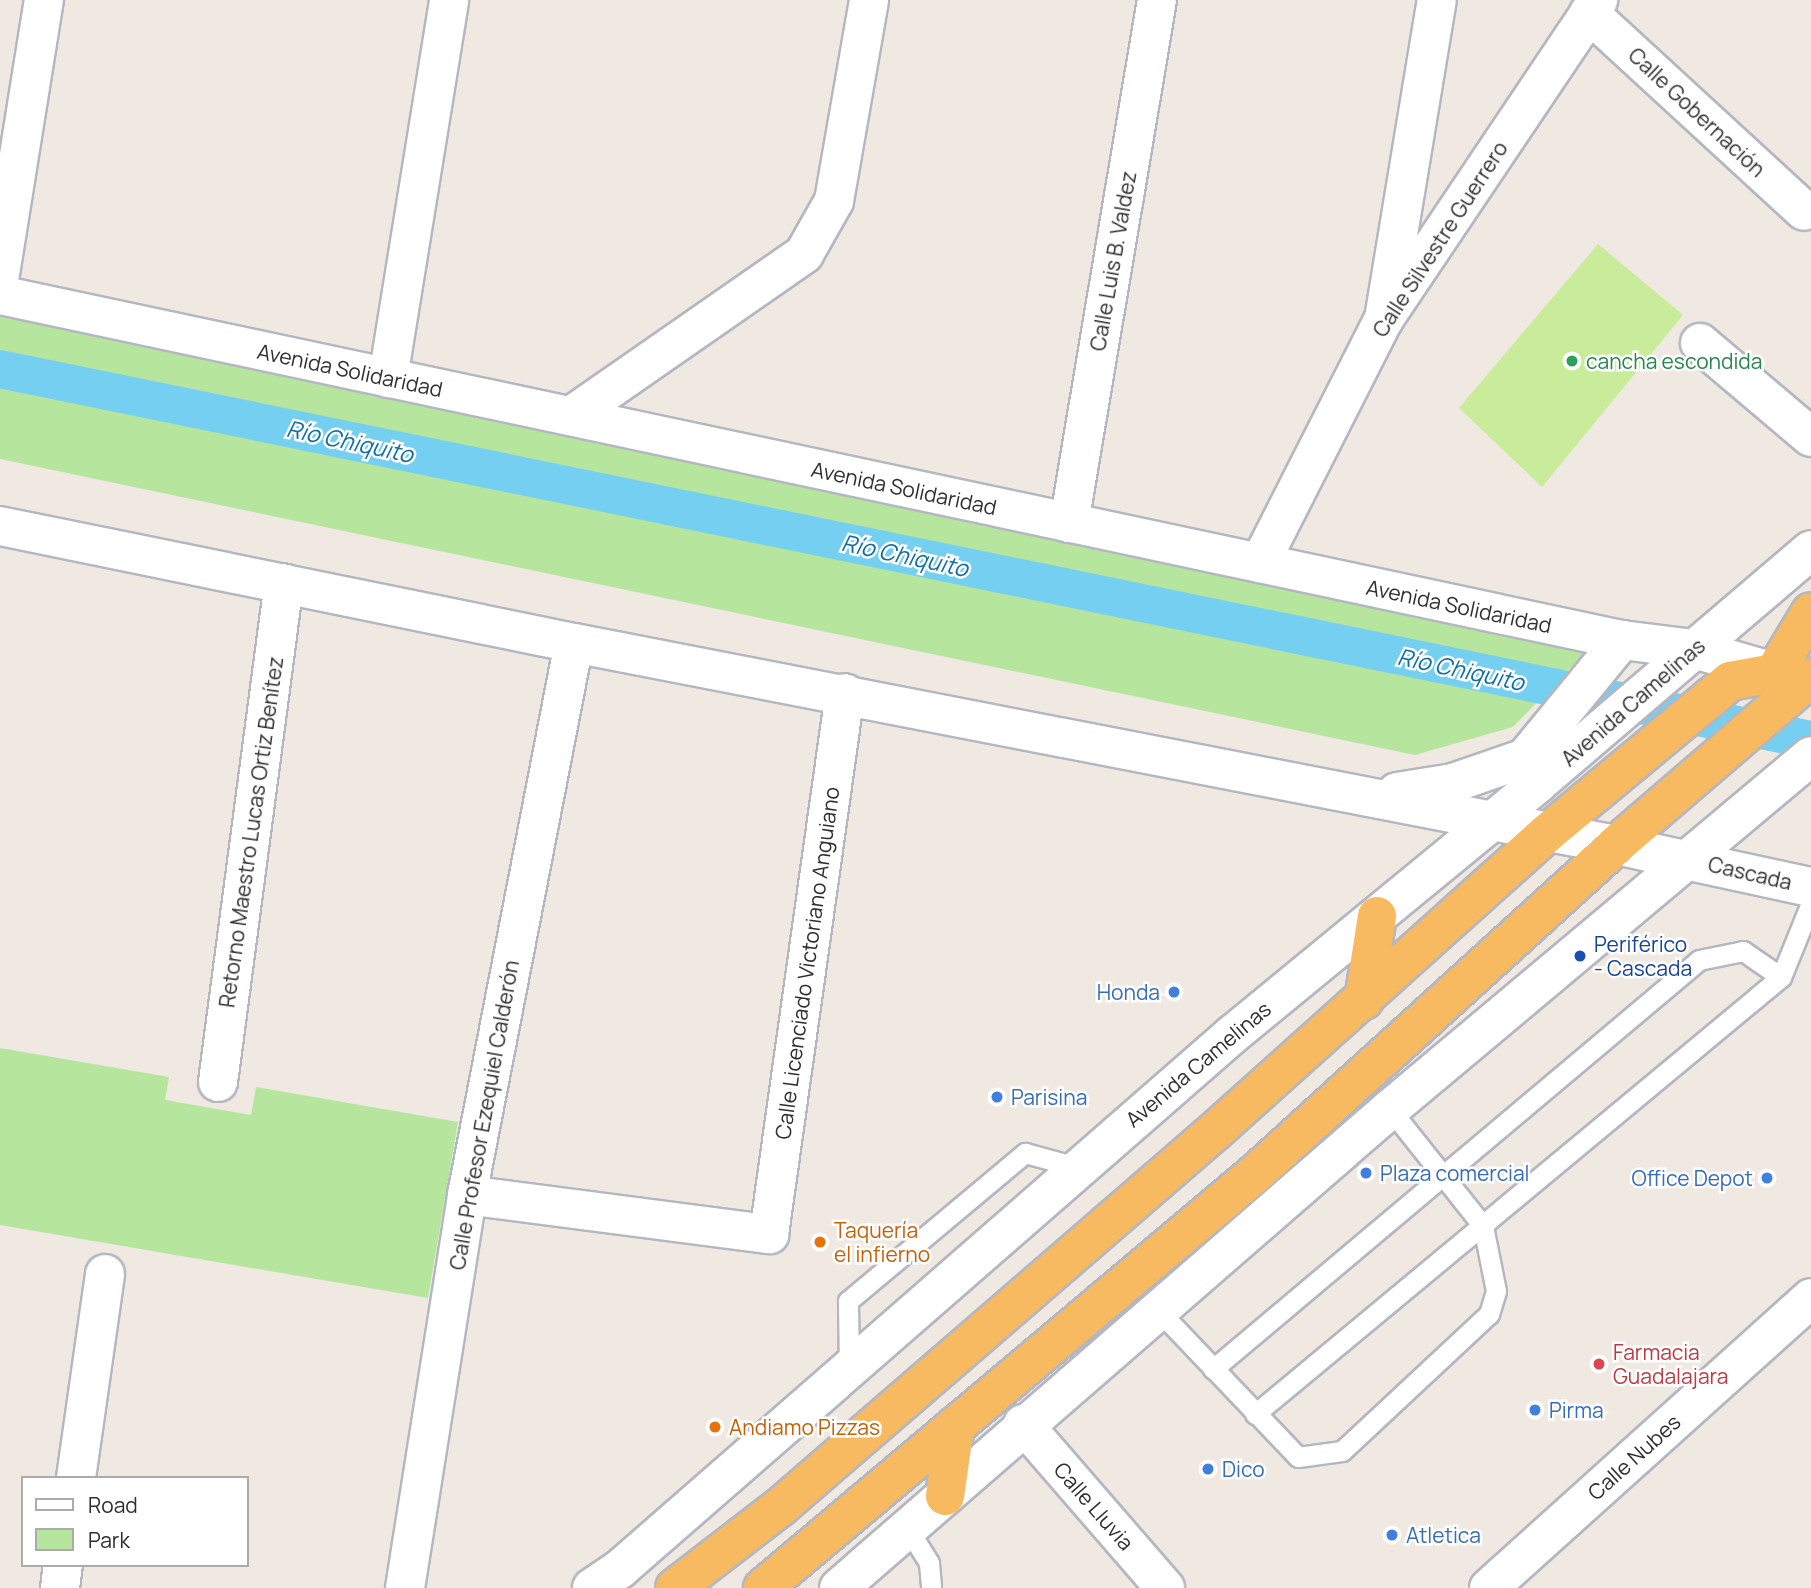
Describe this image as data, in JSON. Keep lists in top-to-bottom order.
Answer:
{
  "streets": {
    "highway": ["Avenida Camelinas"],
    "main road": [
      "Calle Gobernación",
      "Calle Silvestre Guerrero",
      "Calle Luis B. Valdez",
      "Avenida Solidaridad",
      "Retorno Maestro Lucas Ortiz Benítez",
      "Cascada",
      "Calle Licenciado Victoriano Anguiano",
      "Calle Profesor Ezequiel Calderón",
      "Calle Nubes",
      "Calle Lluvia"
    ]
  },
  "crossings": [
    ["Calle Gobernación", "Calle Silvestre Guerrero"],
    ["Calle Silvestre Guerrero", "Avenida Solidaridad"],
    ["Calle Luis B. Valdez", "Avenida Solidaridad"],
    ["Avenida Solidaridad", "Avenida Camelinas"],
    ["Calle Licenciado Victoriano Anguiano", "Calle Profesor Ezequiel Calderón"]
  ],
  "water": ["Río Chiquito"],
  "places": [
    "cancha escondida",
    "Periférico - Cascada",
    "Honda",
    "Parisina",
    "Plaza comercial",
    "Office Depot",
    "Taquería el infierno",
    "Farmacia Guadalajara",
    "Pirma",
    "Andiamo Pizzas",
    "Dico",
    "Atletica"
  ],
  "legend": ["Road", "Park"]
}
